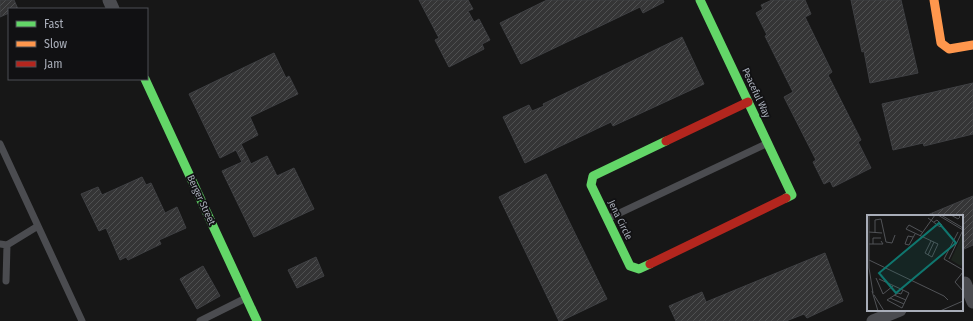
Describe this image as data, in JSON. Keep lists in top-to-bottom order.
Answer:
{
  "streets": {
    "street": ["Peaceful Way", "Berger Street", "Jena Circle"]
  },
  "crossings": [
    ["Peaceful Way", "Jena Circle"]
  ],
  "legend": ["Fast", "Slow", "Jam"]
}
